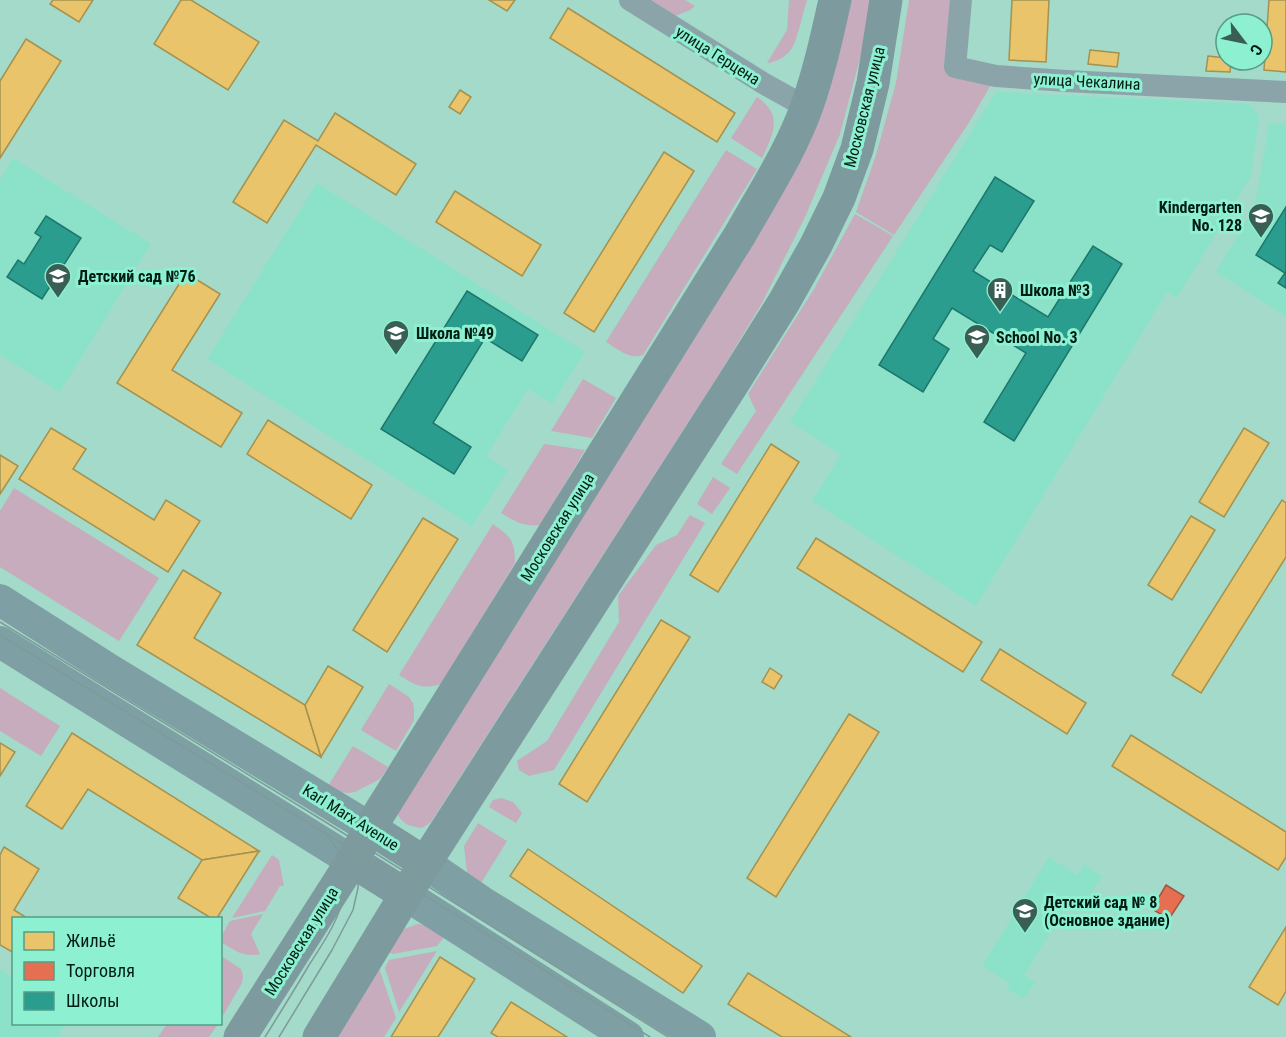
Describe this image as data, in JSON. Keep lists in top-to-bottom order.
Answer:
{
  "streets": {
    "main road": ["Московская улица", "Karl Marx Avenue"],
    "street": ["улица Герцена", "улица Чекалина"]
  },
  "crossings": [
    ["улица Герцена", "Московская улица"],
    ["Московская улица", "Karl Marx Avenue"]
  ],
  "places": {
    "school or university": [
      "Kindergarten No. 128",
      "Детский сад №76",
      "Школа №49",
      "School No. 3",
      "Детский сад № 8 (Основное здание)"
    ],
    "building": ["Школа №3"]
  },
  "legend": ["Жильё", "Торговля", "Школы"],
  "north": "bottom right"
}
